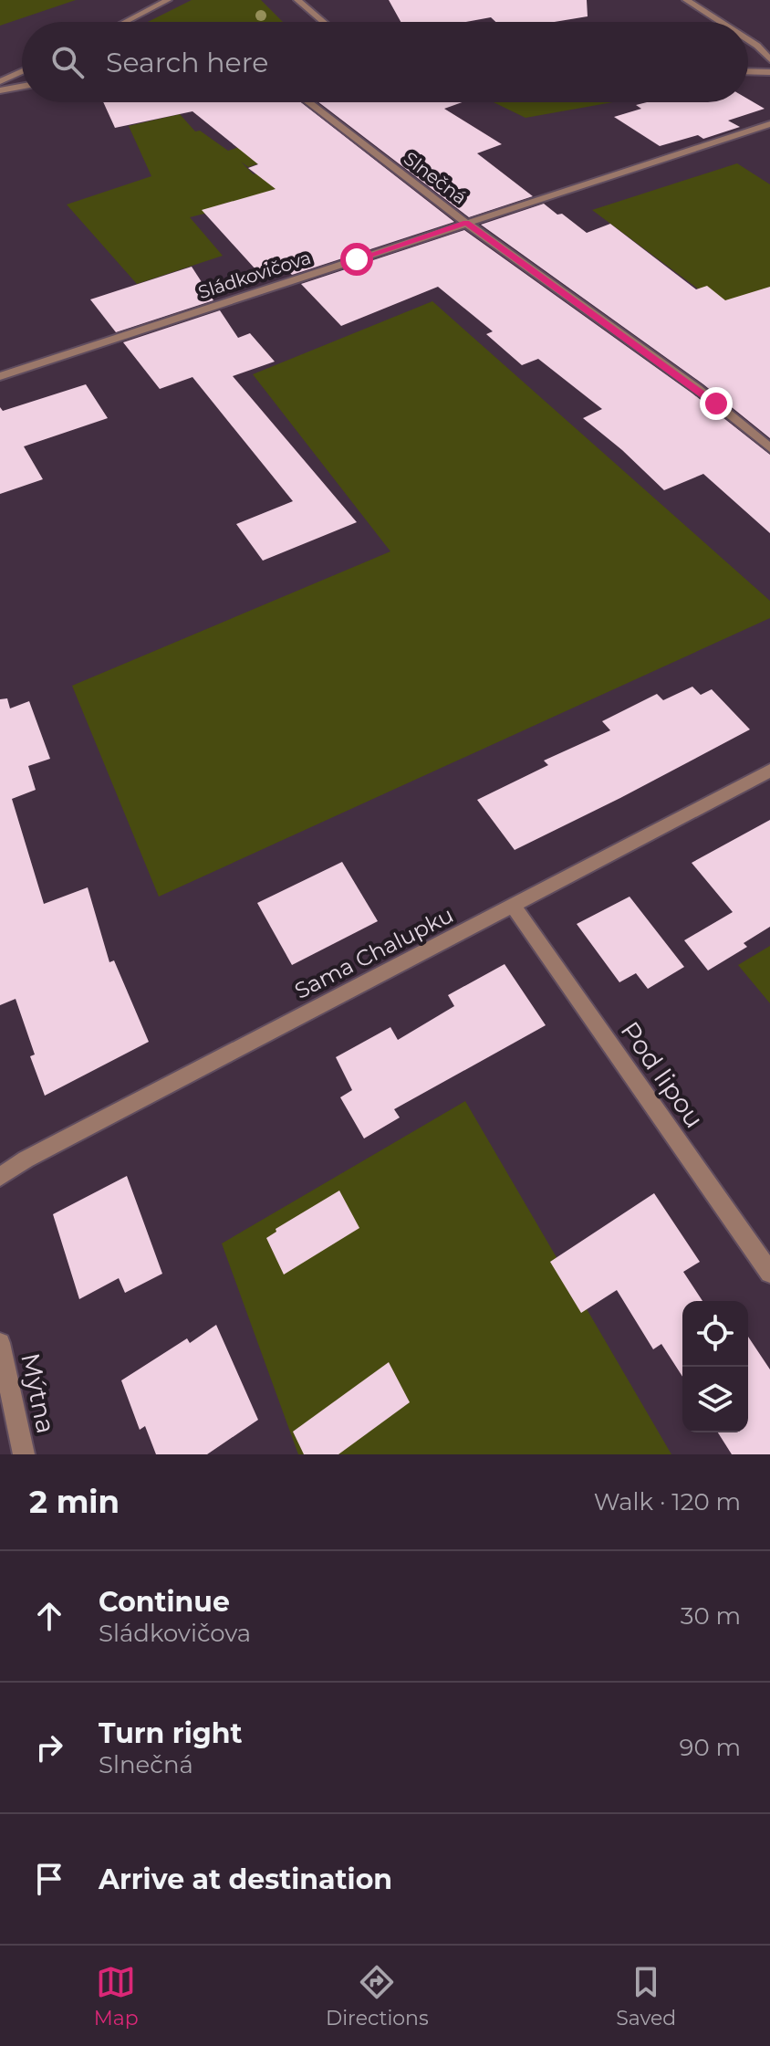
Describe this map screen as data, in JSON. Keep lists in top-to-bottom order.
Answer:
{
  "streets": {
    "street": [
      "Slnečná",
      "Sládkovičova",
      "Sama Chalupku",
      "Pod lipou",
      "Mýtna"
    ]
  },
  "crossings": [
    ["Slnečná", "Sládkovičova"],
    ["Sama Chalupku", "Pod lipou"]
  ],
  "page": {
    "search": "Search here",
    "heading": ["2 min", "Walk · 120 m"],
    "list": [
      ["Continue", "Sládkovičova", "30 m"],
      ["Turn right", "Slnečná", "90 m"],
      "Arrive at destination"
    ],
    "nav": ["Map", "Directions", "Saved"]
  }
}
